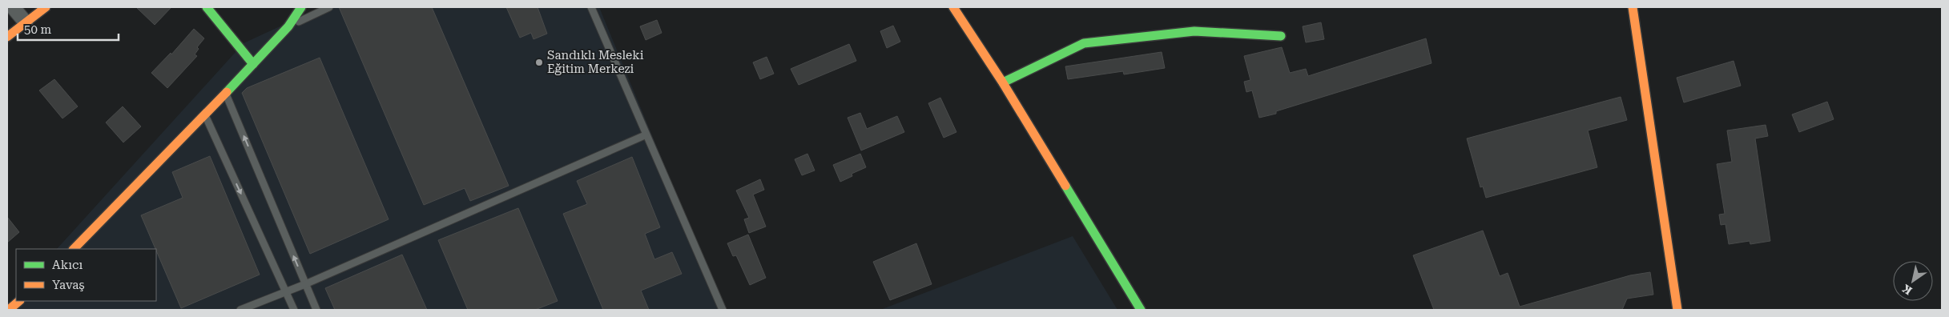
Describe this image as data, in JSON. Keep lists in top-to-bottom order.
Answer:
{
  "places": ["Sandıklı Mesleki Eğitim Merkezi"],
  "legend": ["Akıcı", "Yavaş"],
  "scale_bar": "50 m",
  "north": "bottom left"
}
